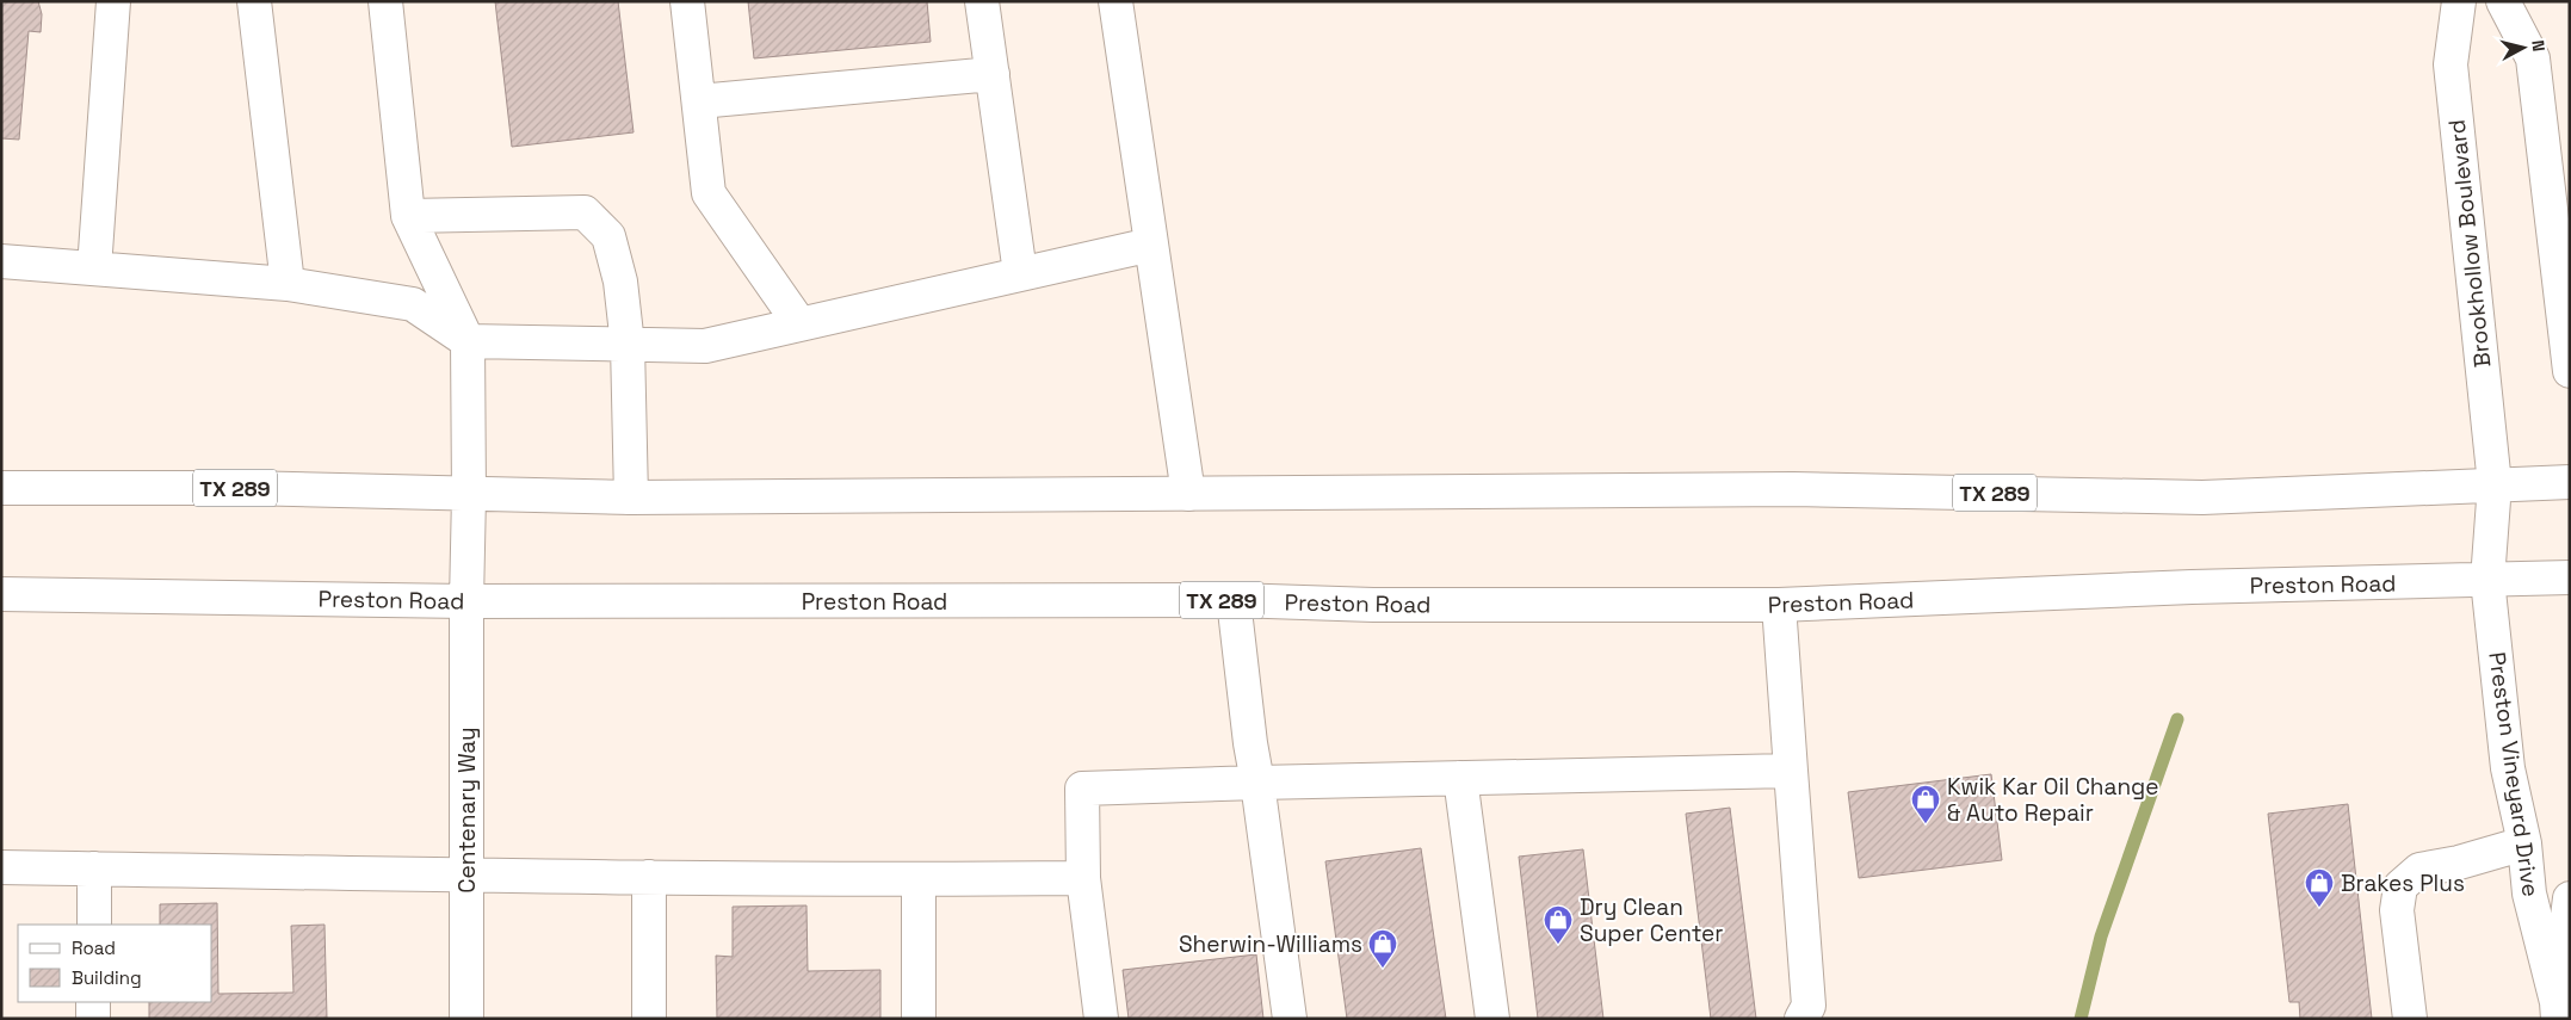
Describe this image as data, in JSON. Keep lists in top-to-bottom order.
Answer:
{
  "streets": {
    "main road": [
      "Brookhollow Boulevard",
      "TX 289",
      "Preston Road",
      "Preston Vineyard Drive",
      "Centenary Way"
    ]
  },
  "crossings": [
    ["Brookhollow Boulevard", "TX 289"],
    ["Brookhollow Boulevard", "Preston Road"],
    ["Brookhollow Boulevard", "Preston Vineyard Drive"],
    ["TX 289", "Centenary Way"],
    ["Preston Road", "Preston Vineyard Drive"],
    ["Preston Road", "Centenary Way"]
  ],
  "places": {
    "shop": [
      "Kwik Kar Oil Change & Auto Repair",
      "Brakes Plus",
      "Dry Clean Super Center",
      "Sherwin-Williams"
    ]
  },
  "legend": ["Road", "Building"],
  "north": "right"
}
